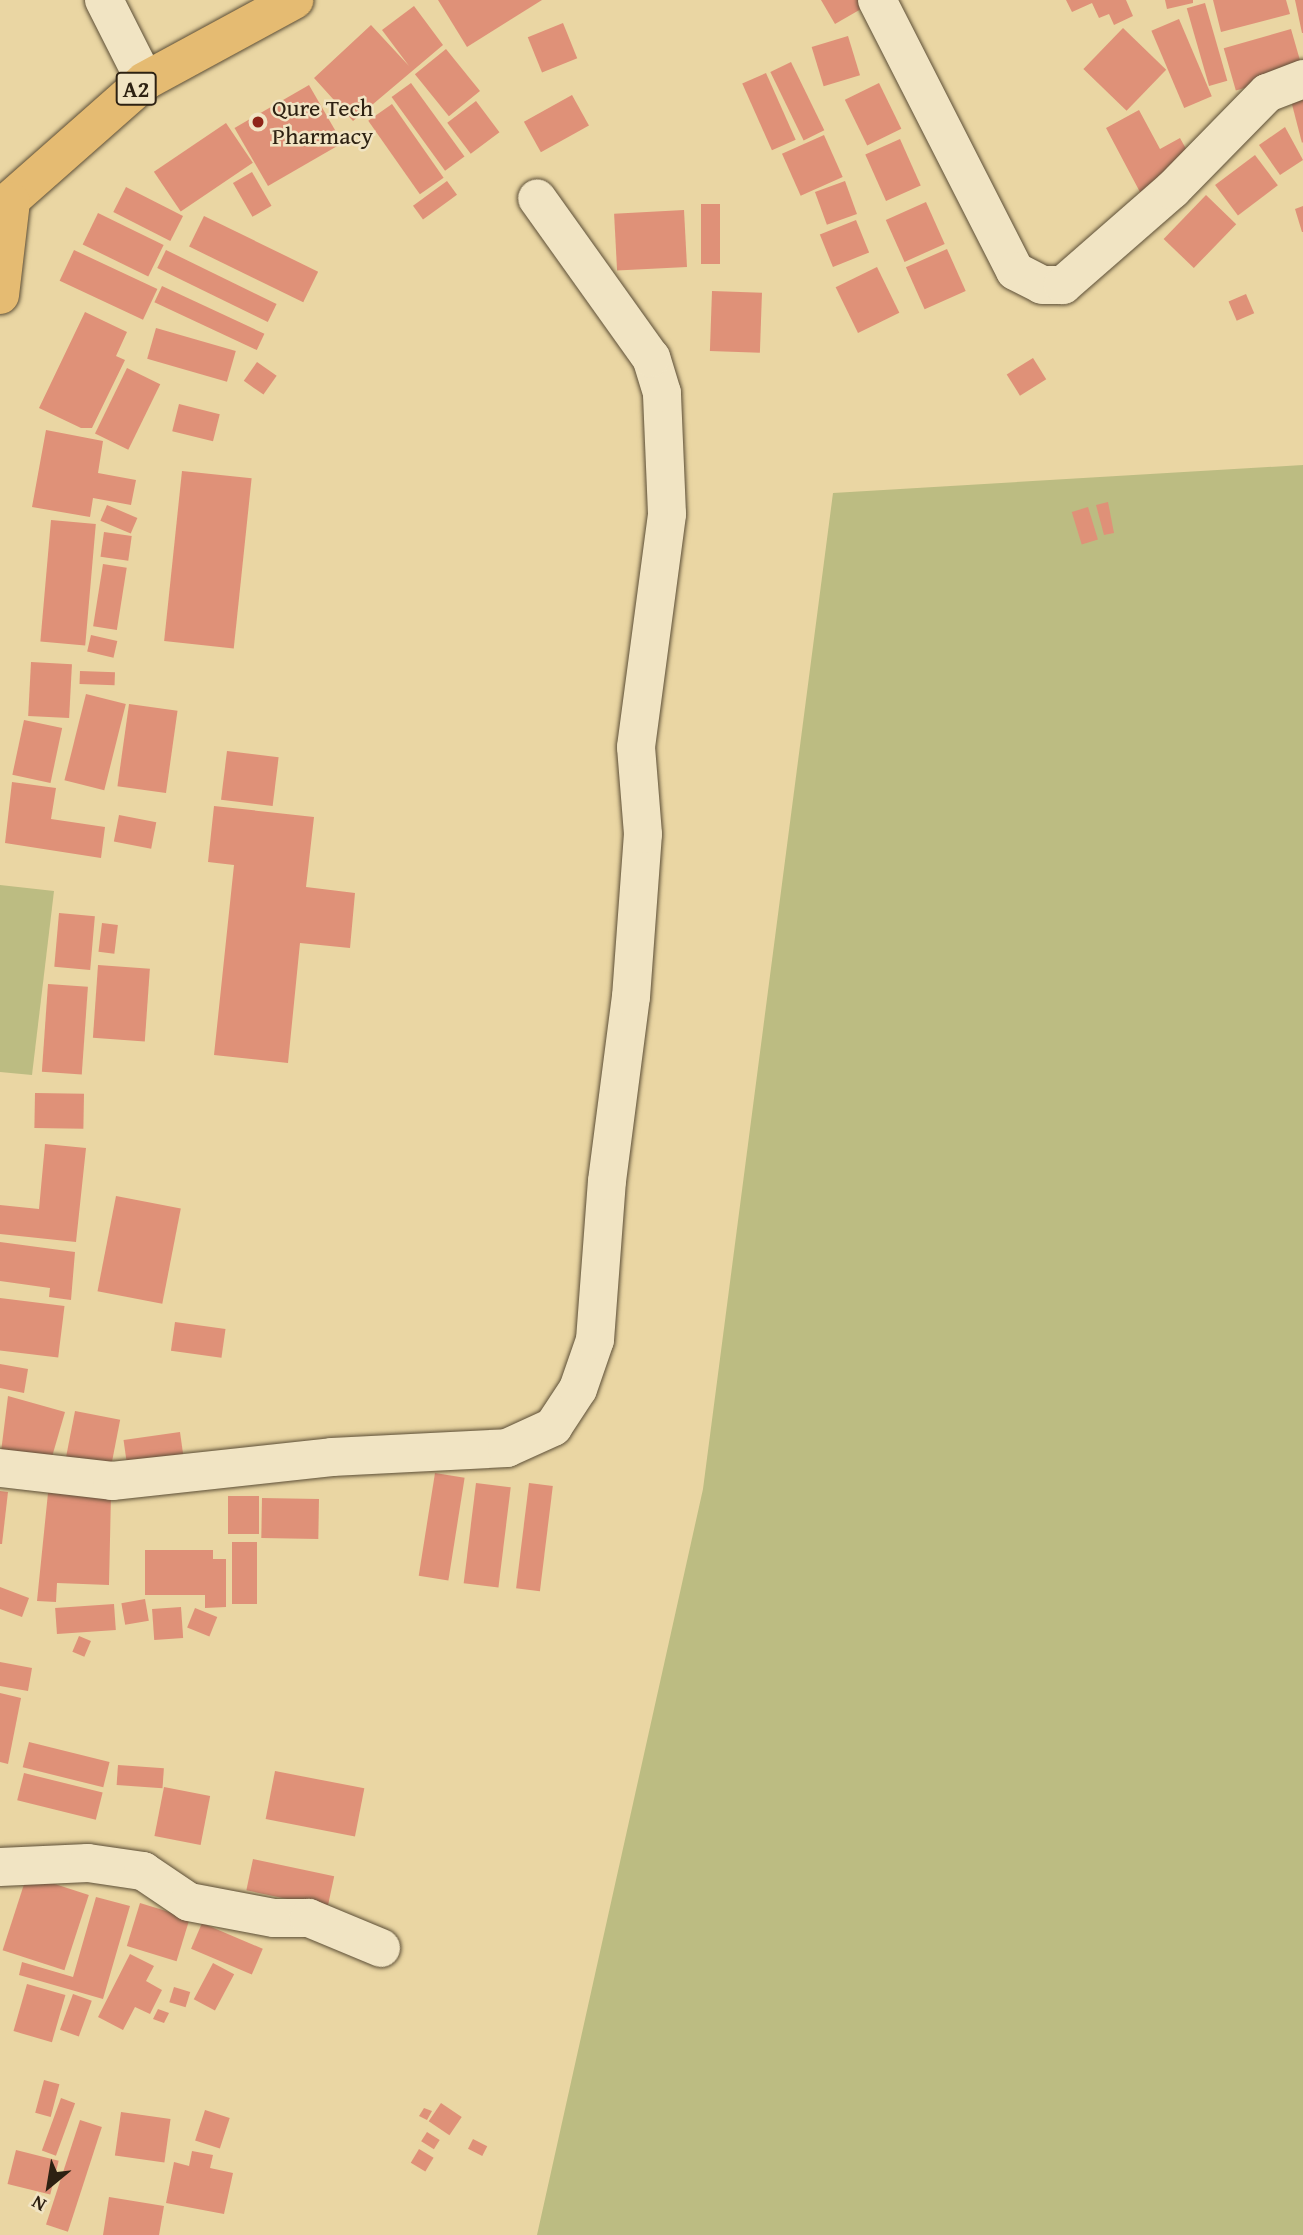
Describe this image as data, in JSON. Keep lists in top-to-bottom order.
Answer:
{
  "streets": {
    "main road": ["A2"]
  },
  "places": ["Qure Tech Pharmacy"],
  "north": "bottom left"
}
